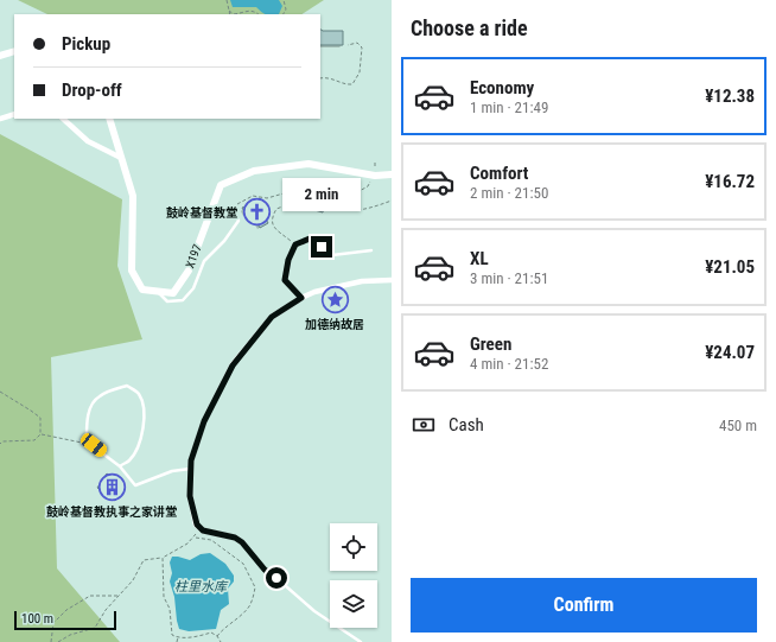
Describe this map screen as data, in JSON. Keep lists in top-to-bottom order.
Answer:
{
  "streets": {
    "street": ["X197"]
  },
  "water": ["柱里水库"],
  "places": {
    "church": ["鼓岭基督教堂"],
    "place": ["加德纳故居"],
    "building": ["鼓岭基督教执事之家讲堂"]
  },
  "scale_bar": "100 m",
  "page": {
    "heading": "Choose a ride",
    "banner": ["Pickup", "Drop-off"],
    "list": [
      {
        "name": "Economy",
        "note": "1 min · 21:49",
        "value": "¥12.38"
      },
      {
        "name": "Comfort",
        "note": "2 min · 21:50",
        "value": "¥16.72"
      },
      {
        "name": "XL",
        "note": "3 min · 21:51",
        "value": "¥21.05"
      },
      {
        "name": "Green",
        "note": "4 min · 21:52",
        "value": "¥24.07"
      }
    ],
    "bubble": "2 min",
    "pay": ["Cash", "450 m"],
    "buttons": "Confirm",
    "scale": "100 m"
  }
}
